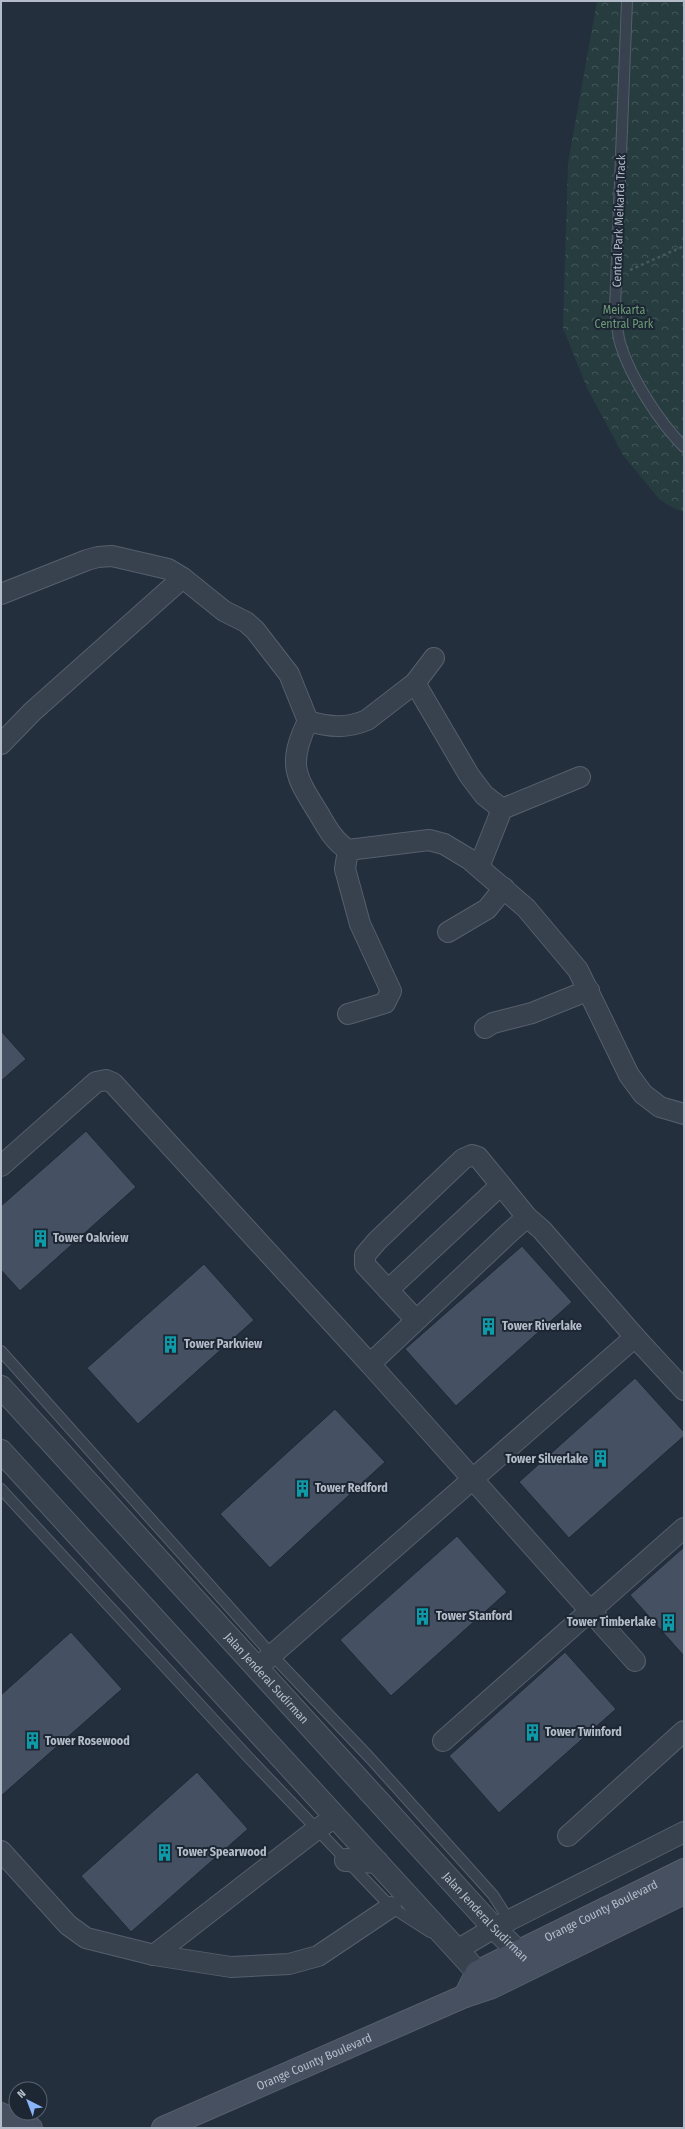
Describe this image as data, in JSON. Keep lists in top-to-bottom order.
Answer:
{
  "streets": {
    "main road": ["Orange County Boulevard"],
    "street": ["Jalan Jenderal Sudirman"],
    "lane": ["Central Park Meikarta Track"]
  },
  "crossings": [
    ["Jalan Jenderal Sudirman", "Orange County Boulevard"]
  ],
  "parks": ["Meikarta Central Park"],
  "places": {
    "building": [
      "Tower Oakview",
      "Tower Riverlake",
      "Tower Parkview",
      "Tower Silverlake",
      "Tower Redford",
      "Tower Stanford",
      "Tower Timberlake",
      "Tower Twinford",
      "Tower Rosewood",
      "Tower Spearwood"
    ]
  },
  "north": "top left"
}
